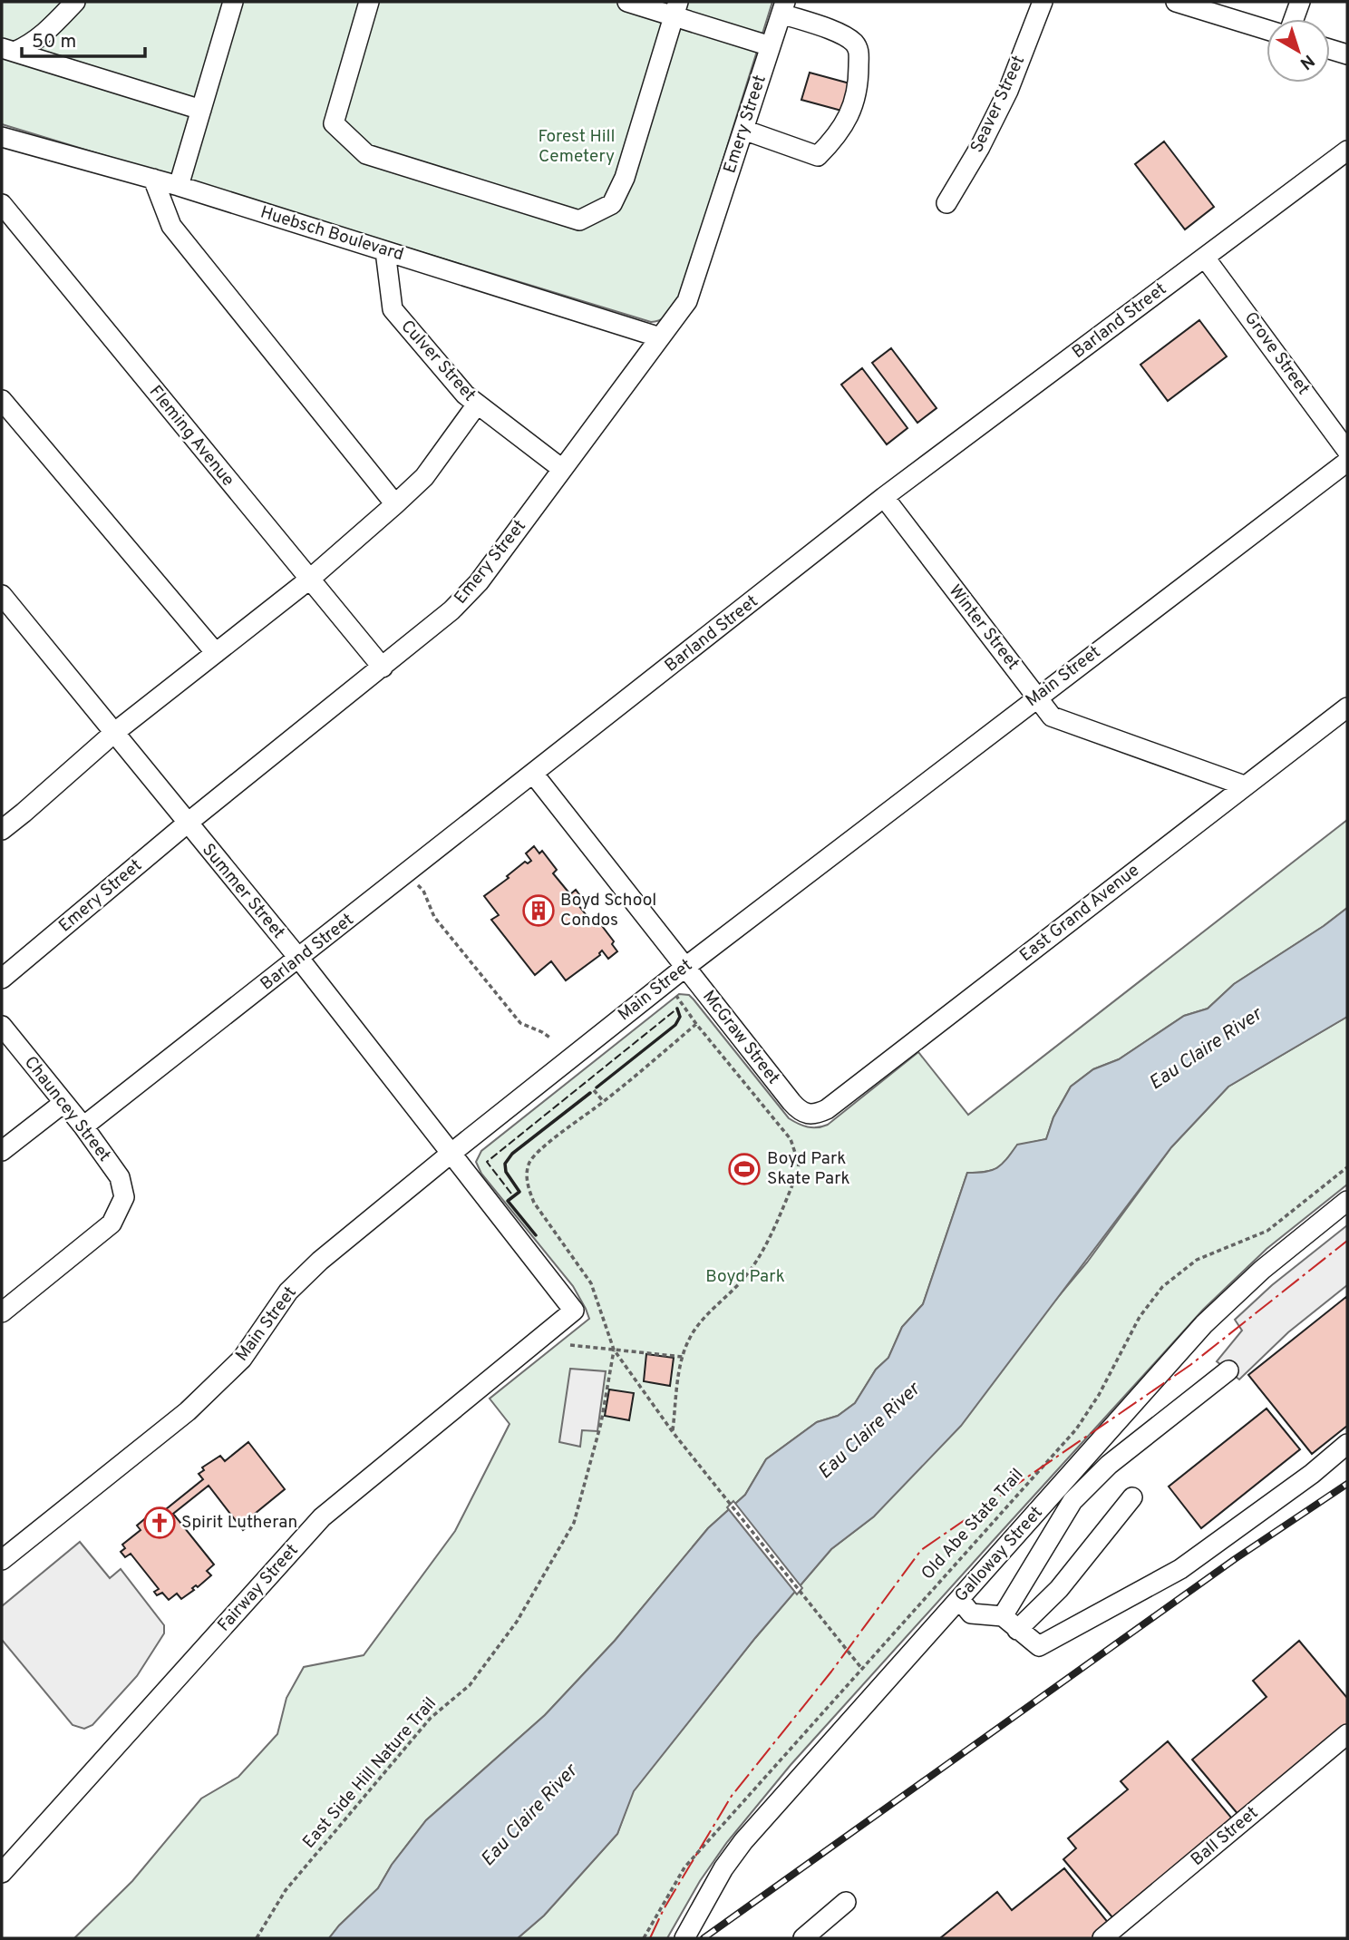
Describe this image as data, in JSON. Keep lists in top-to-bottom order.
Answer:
{
  "streets": {
    "street": [
      "Seaver Street",
      "Emery Street",
      "Huebsch Boulevard",
      "Barland Street",
      "Grove Street",
      "Culver Street",
      "Fleming Avenue",
      "Winter Street",
      "Main Street",
      "Summer Street",
      "East Grand Avenue",
      "McGraw Street",
      "Chauncey Street",
      "Galloway Street",
      "Fairway Street",
      "Ball Street"
    ],
    "path": ["Old Abe State Trail", "East Side Hill Nature Trail"]
  },
  "crossings": [
    ["Emery Street", "Huebsch Boulevard"],
    ["Emery Street", "Culver Street"],
    ["Emery Street", "Fleming Avenue"],
    ["Emery Street", "Summer Street"],
    ["Huebsch Boulevard", "Culver Street"],
    ["Barland Street", "Grove Street"],
    ["Barland Street", "Winter Street"],
    ["Barland Street", "Summer Street"],
    ["Barland Street", "McGraw Street"],
    ["Barland Street", "Chauncey Street"],
    ["Winter Street", "Main Street"],
    ["Winter Street", "East Grand Avenue"],
    ["Main Street", "Summer Street"],
    ["Main Street", "McGraw Street"],
    ["Summer Street", "Fairway Street"],
    ["East Grand Avenue", "McGraw Street"]
  ],
  "water": ["Eau Claire River"],
  "parks": ["Forest Hill Cemetery", "Boyd Park"],
  "places": {
    "building": ["Boyd School Condos"],
    "sports": ["Boyd Park Skate Park"],
    "church": ["Spirit Lutheran"]
  },
  "scale_bar": "50 m",
  "north": "bottom right"
}
